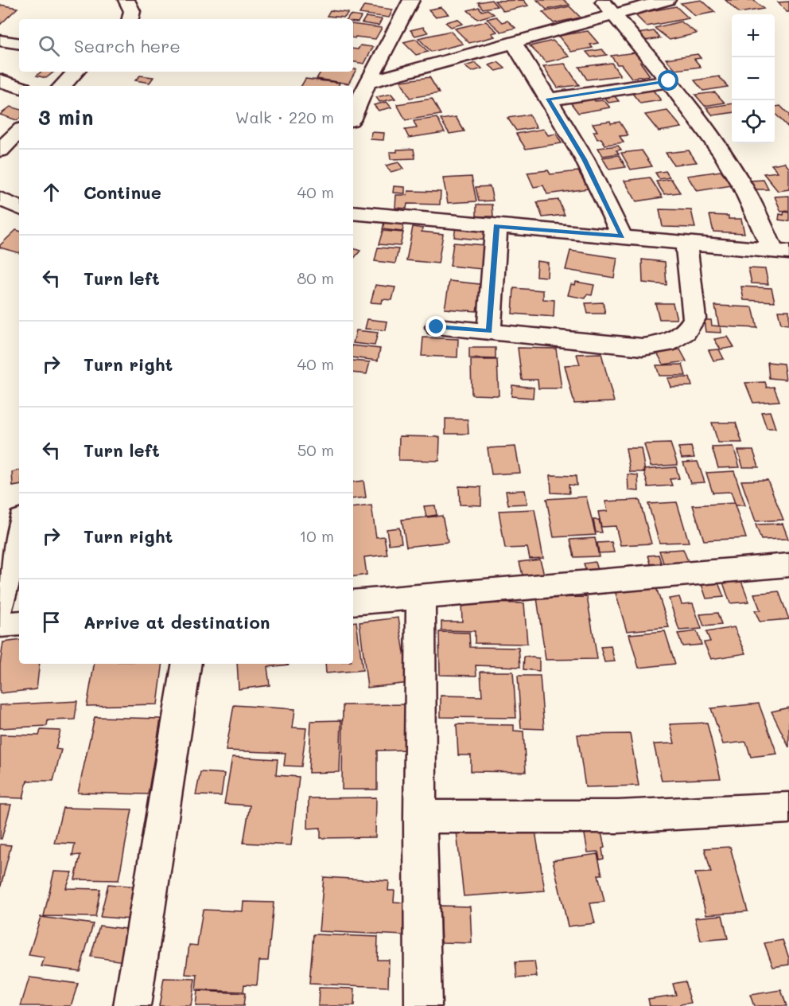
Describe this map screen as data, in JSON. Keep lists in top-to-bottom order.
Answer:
{
  "page": {
    "map_buttons": ["+", "−"],
    "search": "Search here",
    "heading": ["3 min", "Walk · 220 m"],
    "list": [
      ["Continue", "40 m"],
      ["Turn left", "80 m"],
      ["Turn right", "40 m"],
      ["Turn left", "50 m"],
      ["Turn right", "10 m"],
      "Arrive at destination"
    ]
  }
}
